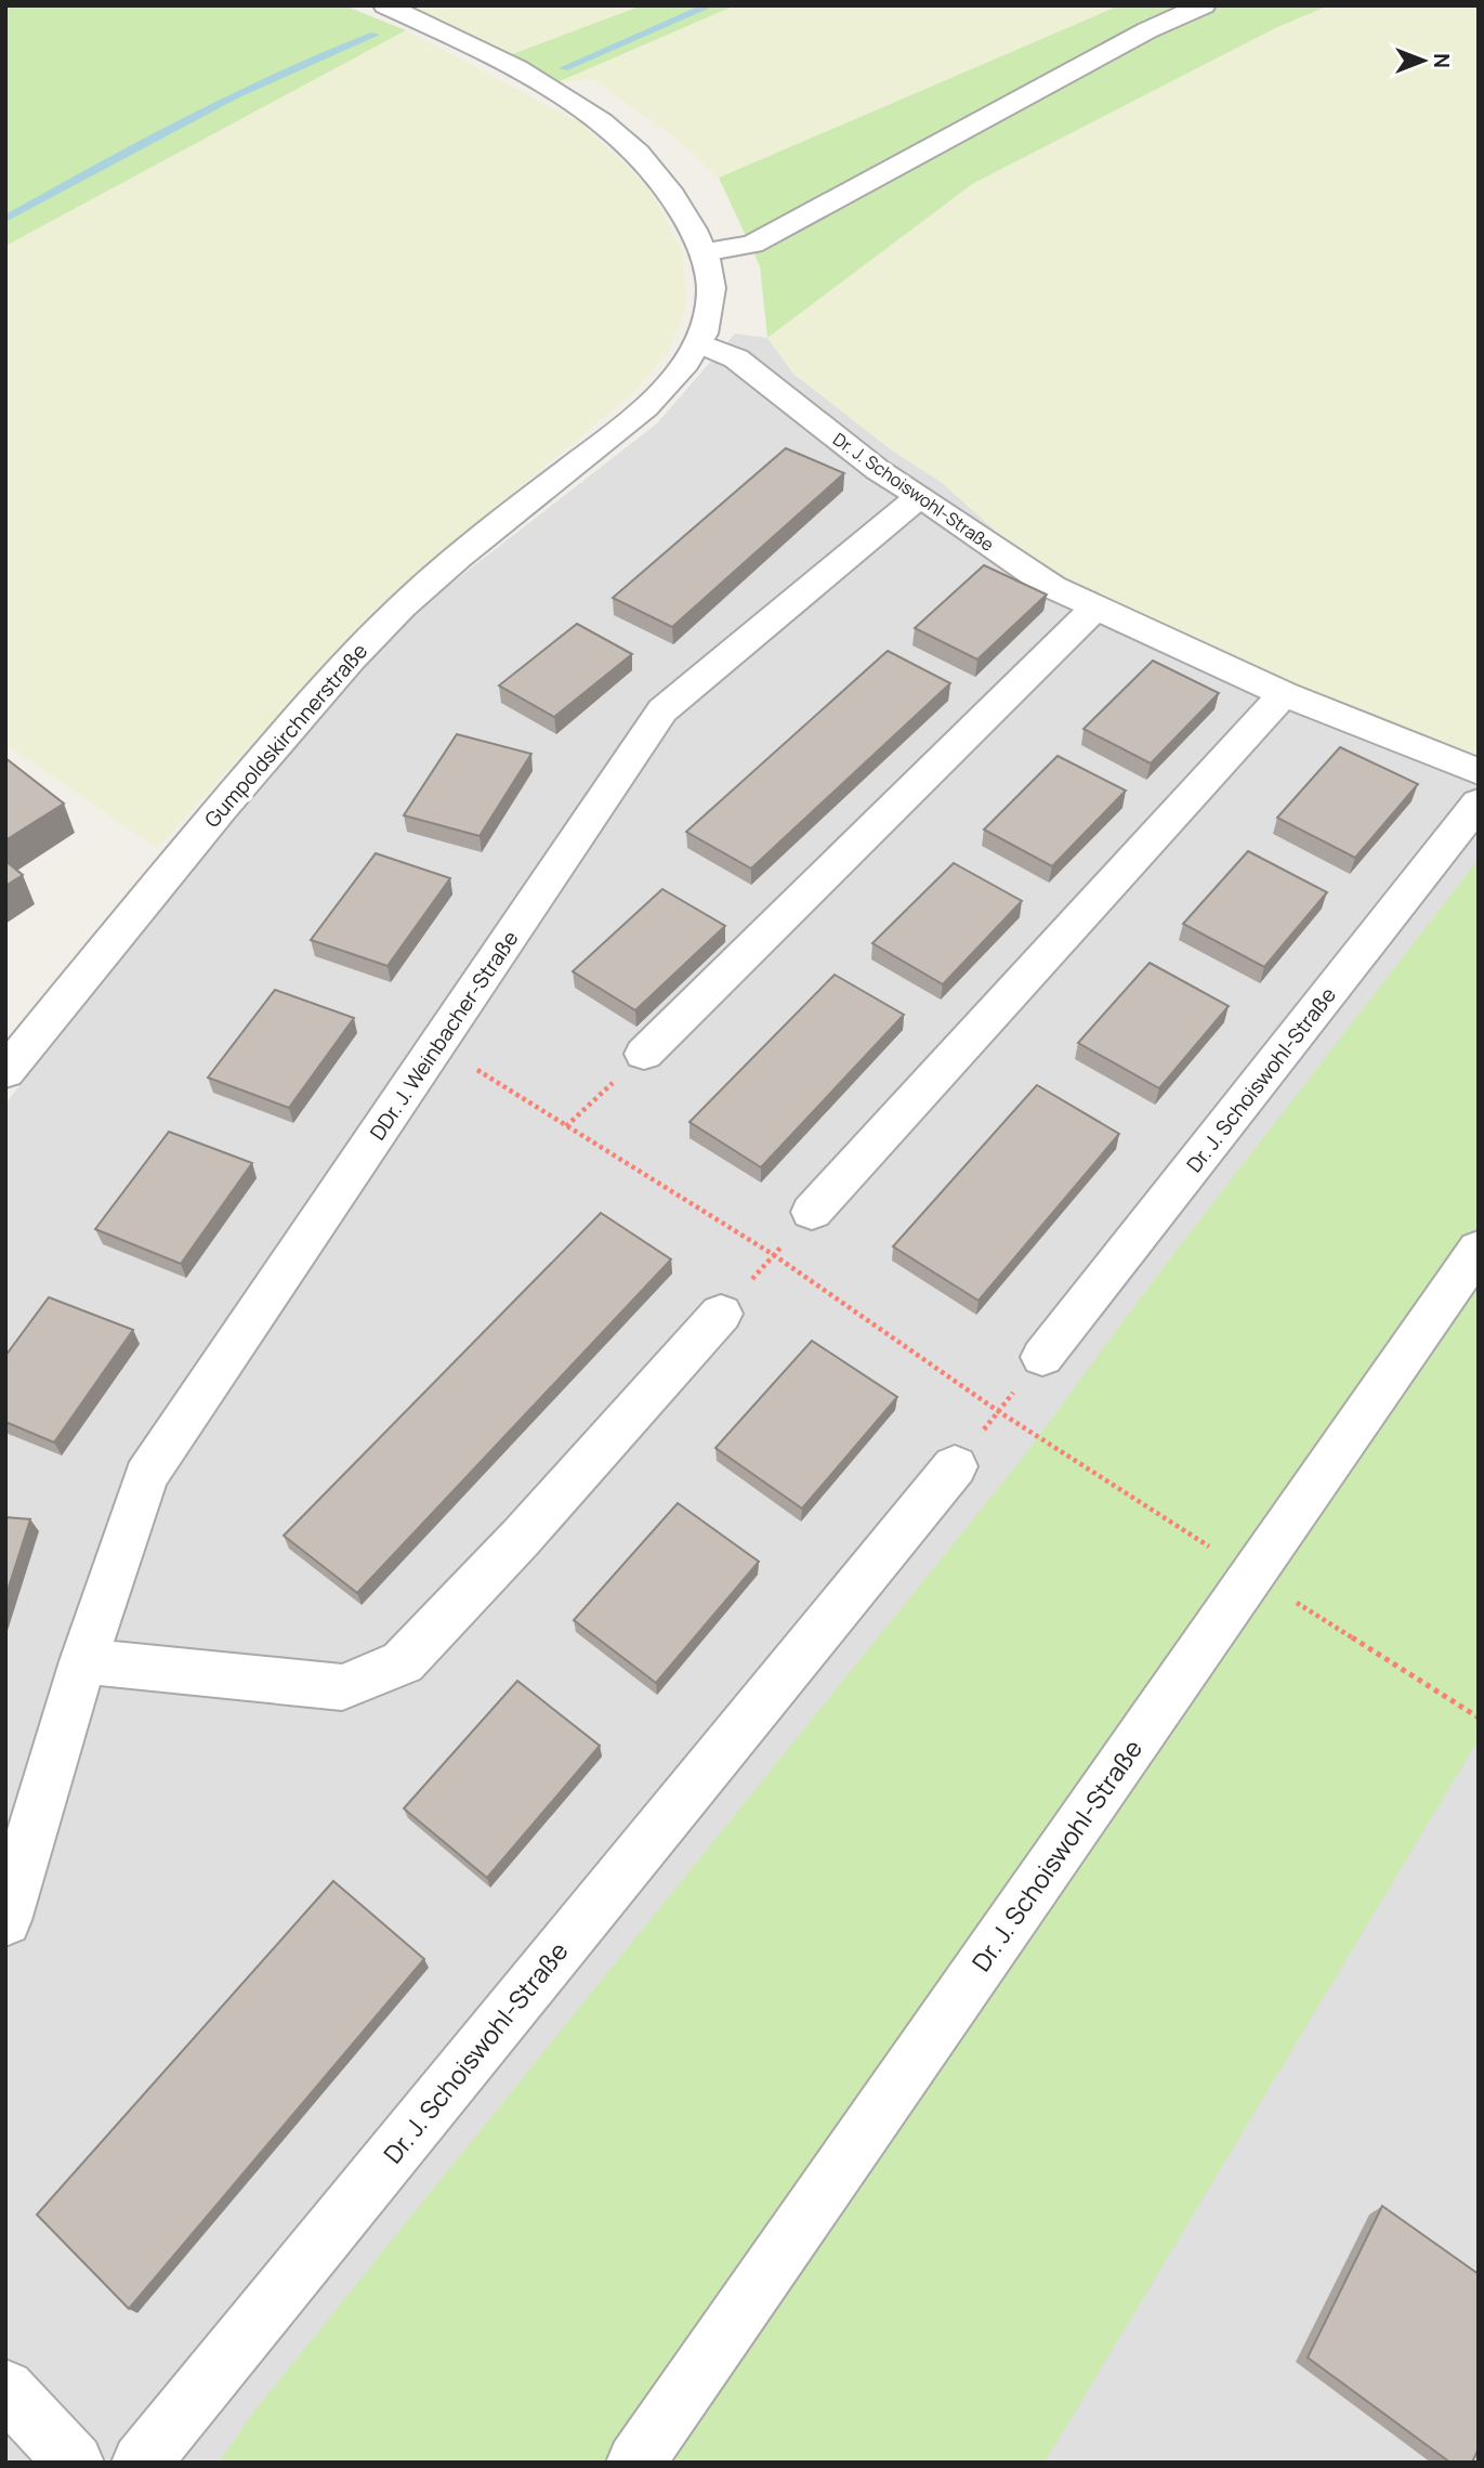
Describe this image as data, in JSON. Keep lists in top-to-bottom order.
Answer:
{
  "streets": {
    "street": ["Dr. J. Schoiswohl-Straße", "Gumpoldskirchnerstraße", "DDr. J. Weinbacher-Straße"]
  },
  "crossings": [
    ["Dr. J. Schoiswohl-Straße", "Gumpoldskirchnerstraße"],
    ["Dr. J. Schoiswohl-Straße", "DDr. J. Weinbacher-Straße"]
  ],
  "north": "right"
}
